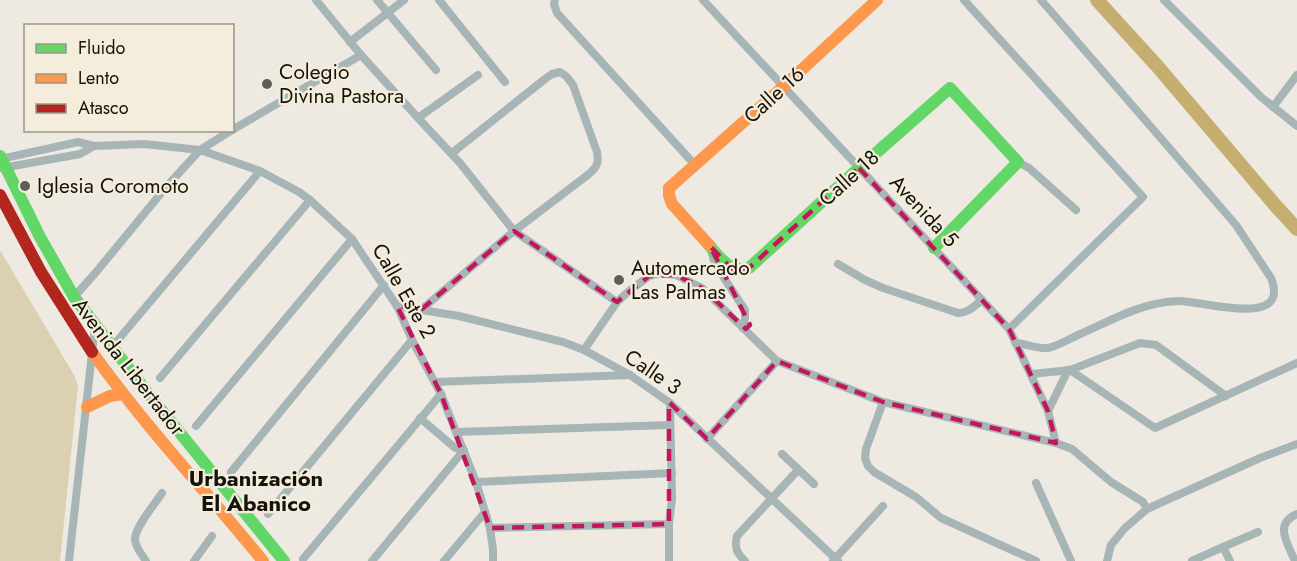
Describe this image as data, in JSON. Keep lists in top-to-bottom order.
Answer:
{
  "streets": {
    "main road": ["Calle 16", "Calle 18", "Avenida Libertador"],
    "street": ["Avenida 5", "Calle Este 2", "Calle 3"]
  },
  "crossings": [
    ["Calle 16", "Calle 18"],
    ["Calle 16", "Avenida 5"],
    ["Calle 18", "Avenida 5"],
    ["Calle Este 2", "Avenida Libertador"],
    ["Calle Este 2", "Calle 3"]
  ],
  "districts": ["Urbanización El Abanico"],
  "places": ["Colegio Divina Pastora", "Iglesia Coromoto", "Automercado Las Palmas"],
  "legend": ["Fluido", "Lento", "Atasco"]
}
